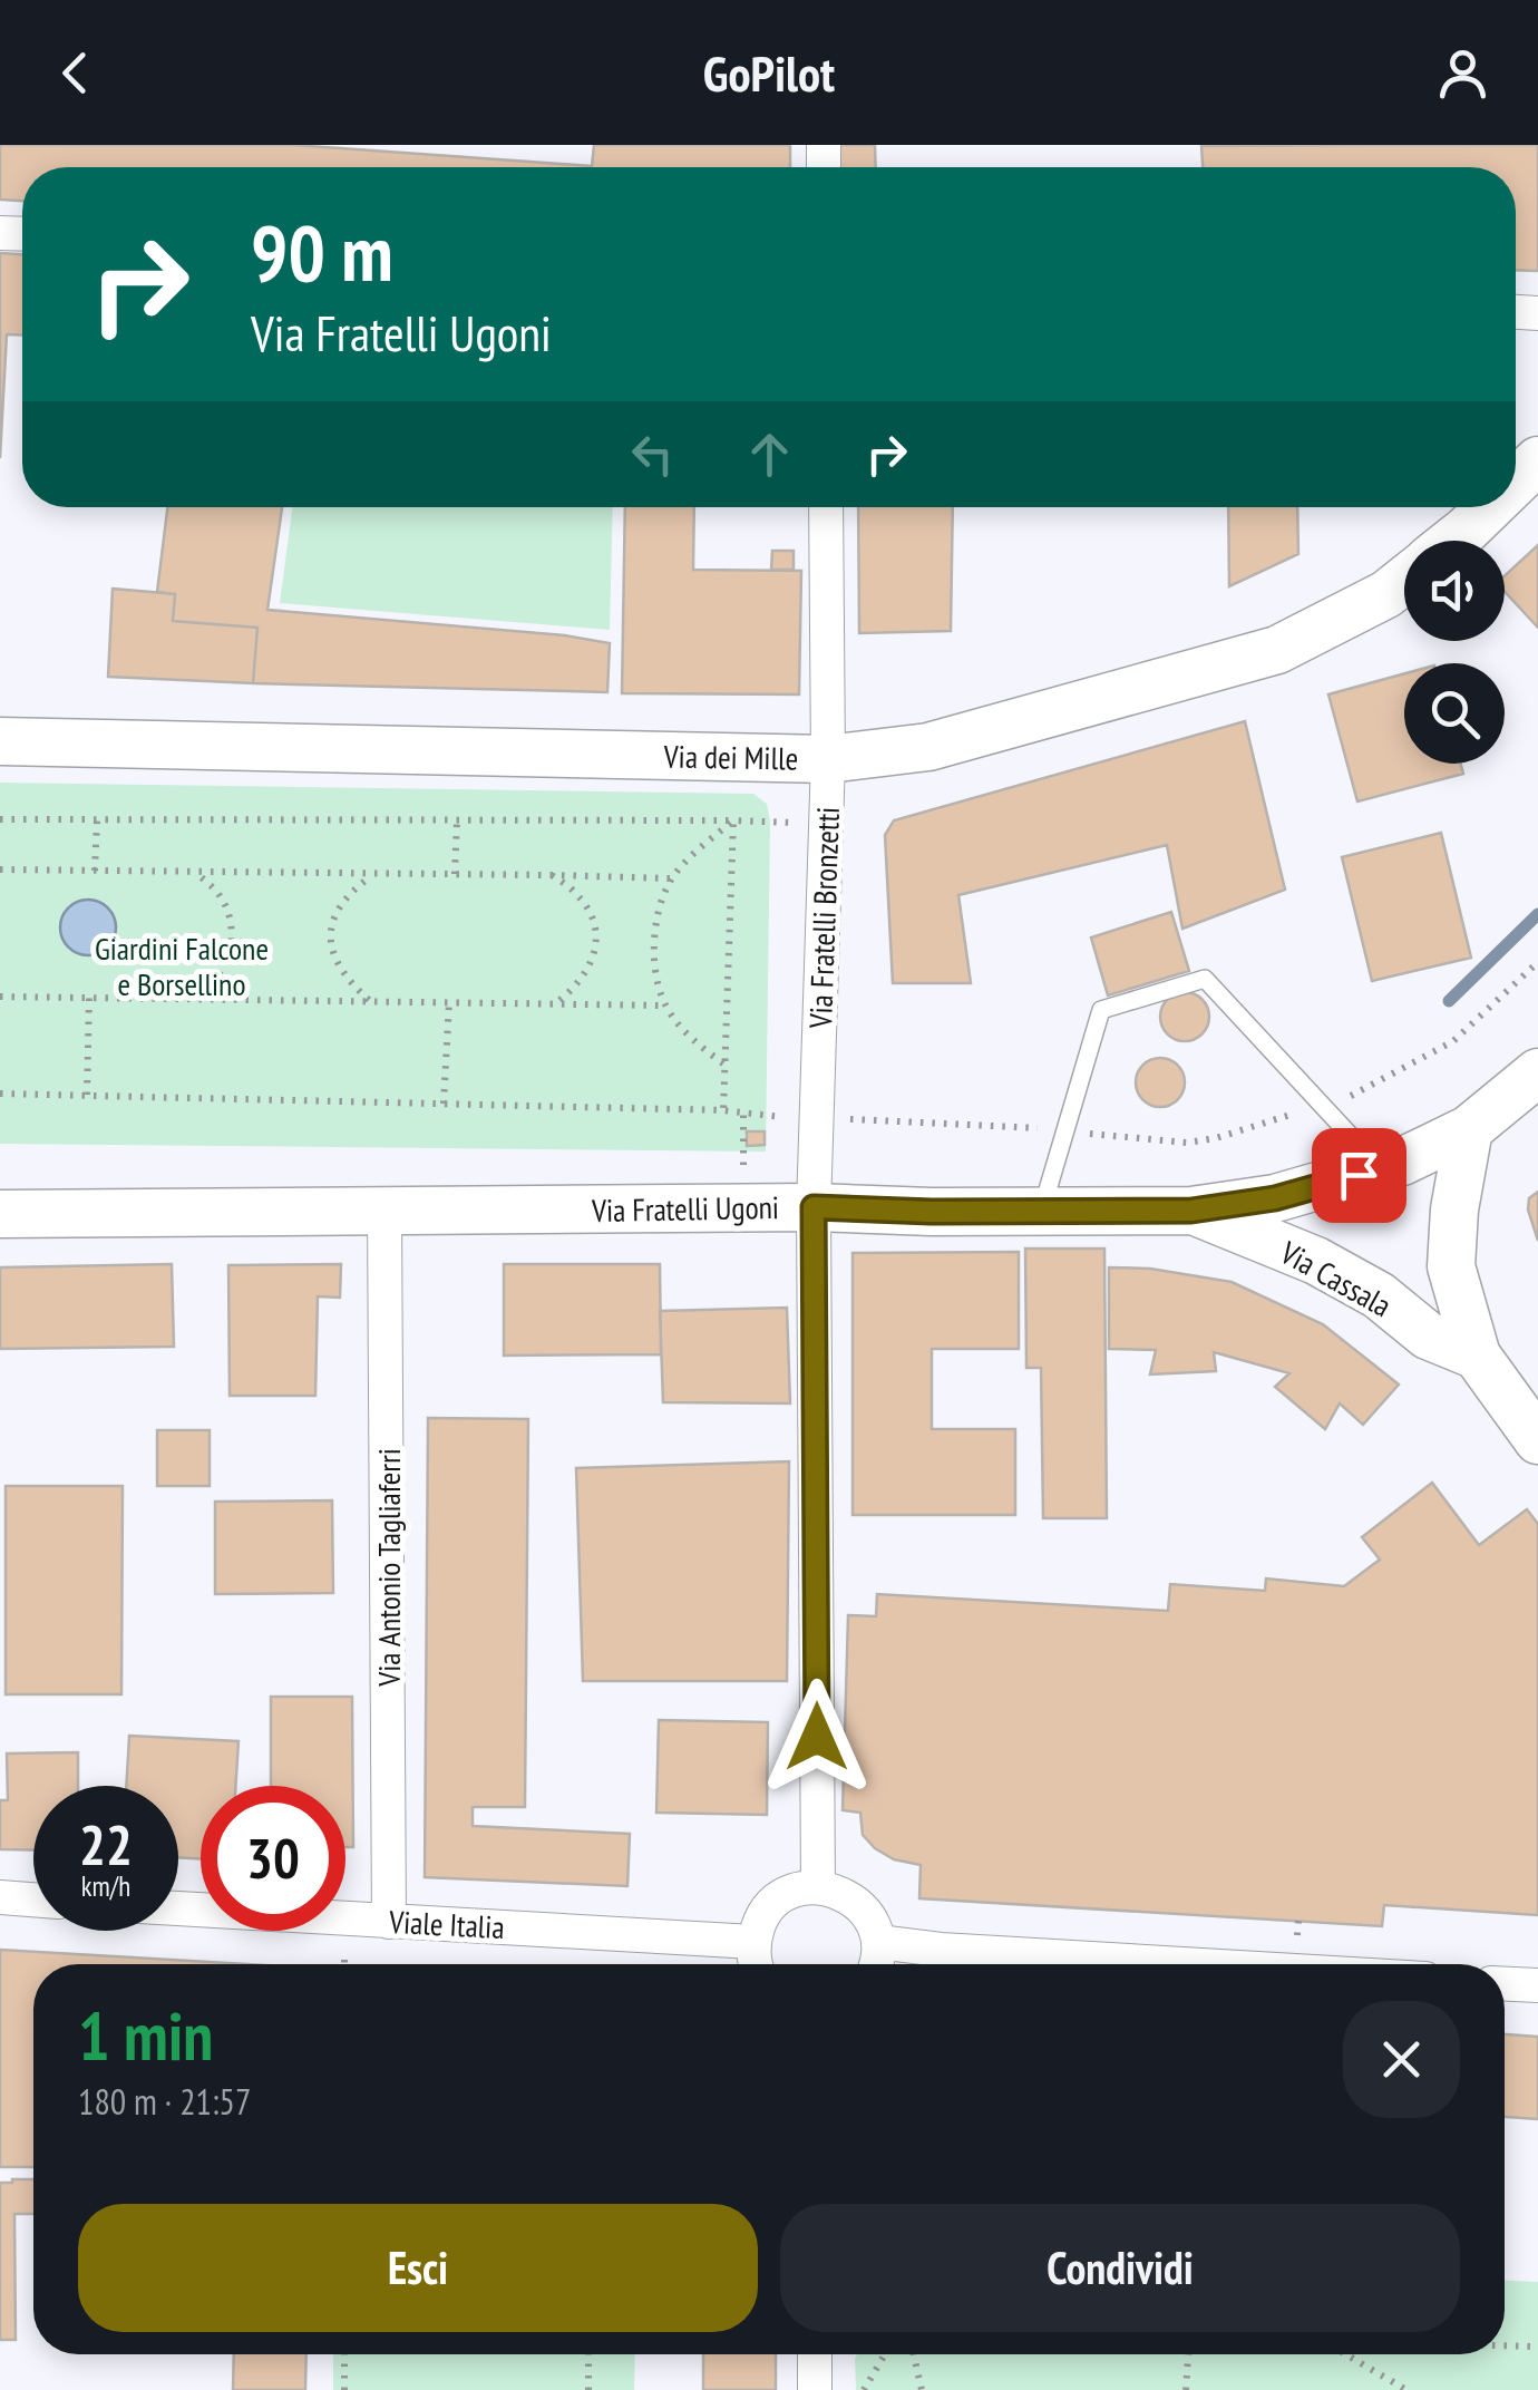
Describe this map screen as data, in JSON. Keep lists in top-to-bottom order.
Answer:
{
  "streets": {
    "main road": ["Via dei Mille", "Via Fratelli Ugoni", "Via Cassala"],
    "street": ["Via Fratelli Bronzetti", "Via Antonio Tagliaferri", "Viale Italia"]
  },
  "crossings": [
    ["Via dei Mille", "Via Fratelli Bronzetti"],
    ["Via Fratelli Bronzetti", "Via Fratelli Ugoni"],
    ["Via Fratelli Ugoni", "Via Cassala"],
    ["Via Fratelli Ugoni", "Via Antonio Tagliaferri"],
    ["Via Antonio Tagliaferri", "Viale Italia"]
  ],
  "parks": ["Giardini Falcone e Borsellino"],
  "page": {
    "header": "GoPilot",
    "turn": ["90 m", "Via Fratelli Ugoni"],
    "speed": "22 km/h",
    "limit": "30",
    "heading": ["1 min", "180 m · 21:57"],
    "buttons": ["Esci", "Condividi"]
  }
}
